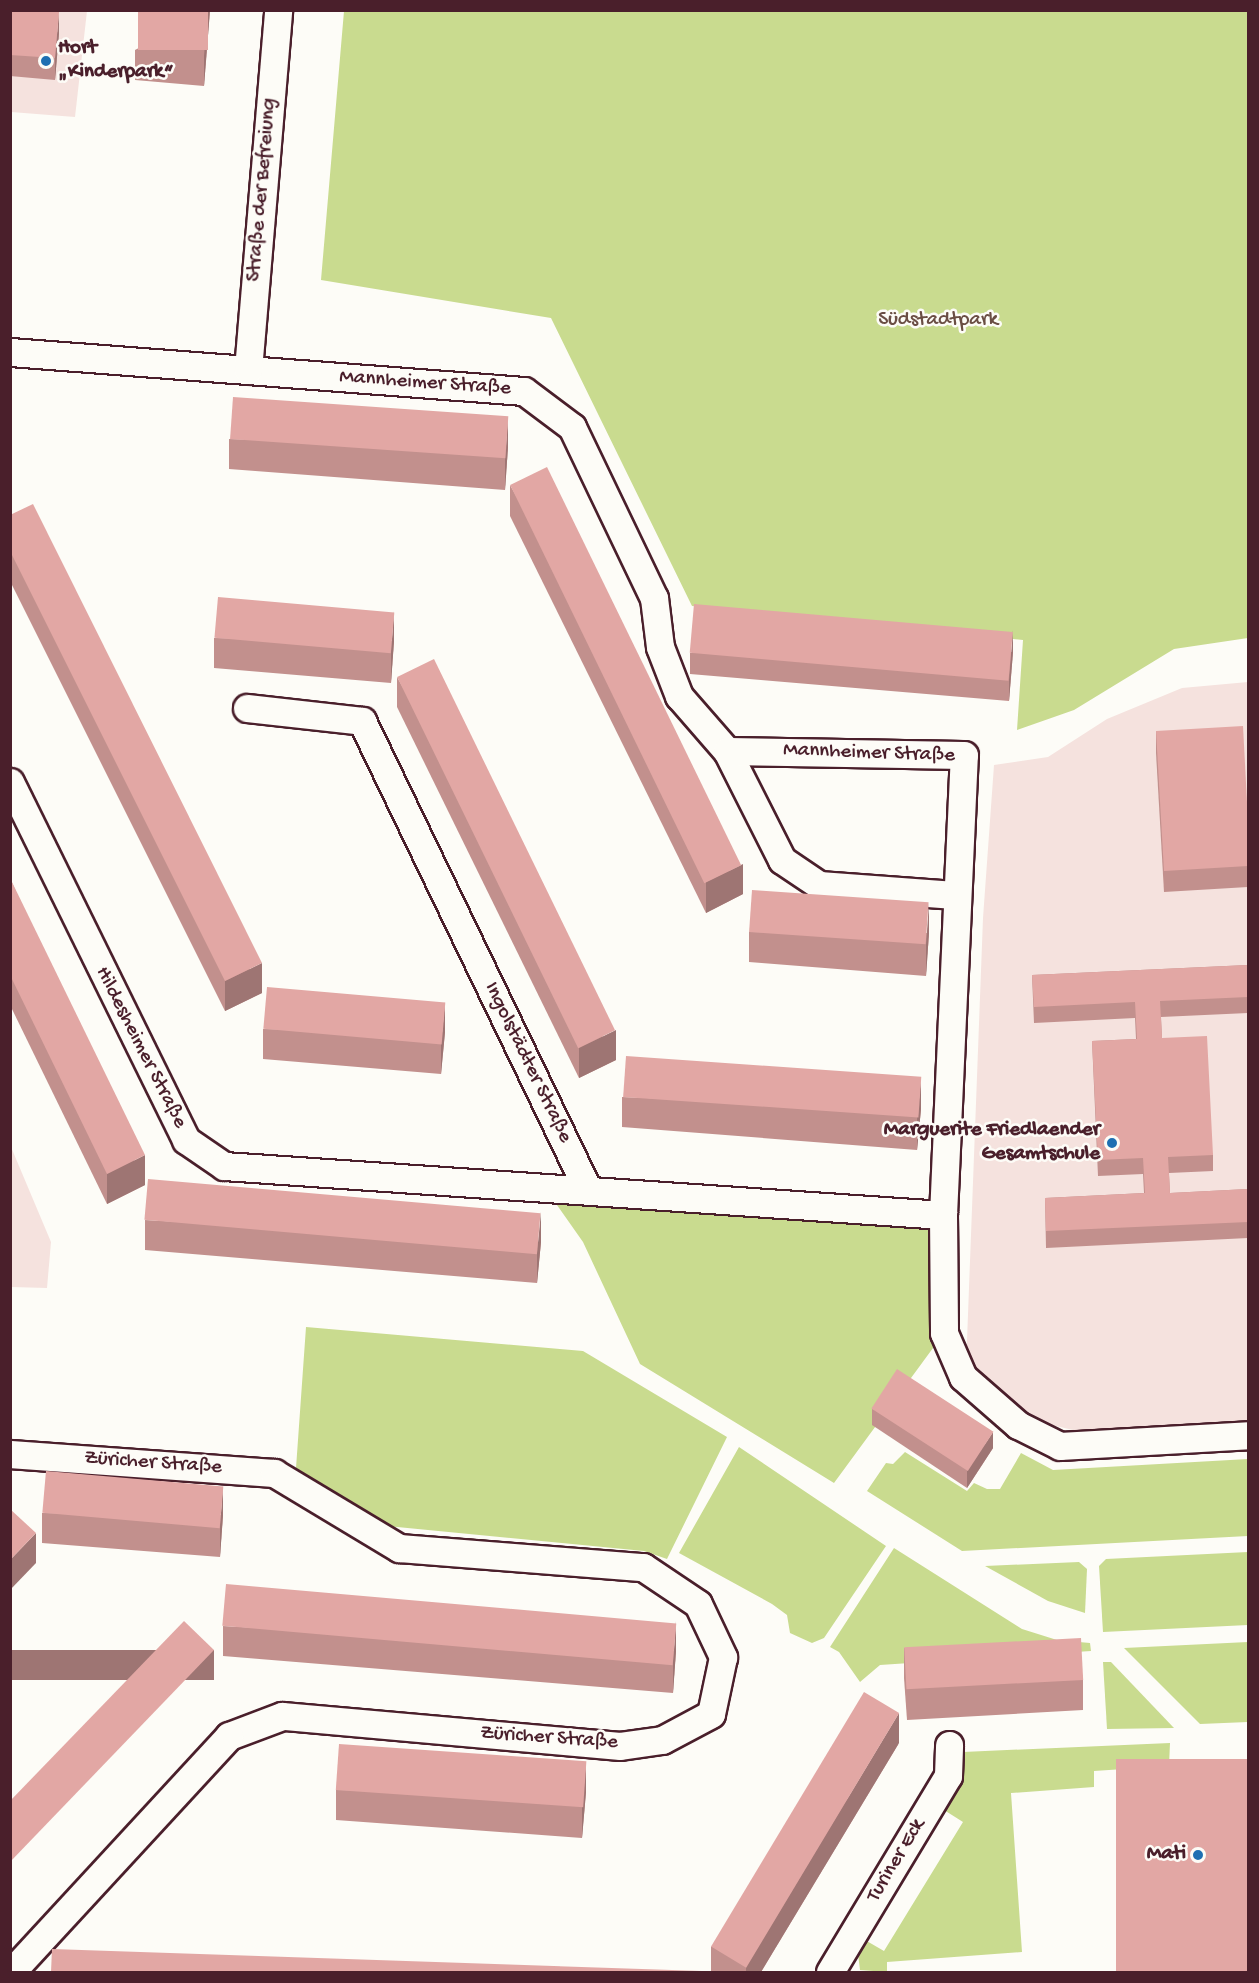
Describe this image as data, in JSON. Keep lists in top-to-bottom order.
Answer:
{
  "streets": {
    "street": [
      "Straße der Befreiung",
      "Mannheimer Straße",
      "Hildesheimer Straße",
      "Ingolstädter Straße",
      "Züricher Straße",
      "Turiner Eck"
    ]
  },
  "crossings": [
    ["Straße der Befreiung", "Mannheimer Straße"],
    ["Hildesheimer Straße", "Ingolstädter Straße"]
  ],
  "parks": ["Südstadtpark"],
  "places": ["Hort „Kinderpark“", "Marguerite Friedlaender Gesamtschule", "Mati"]
}
